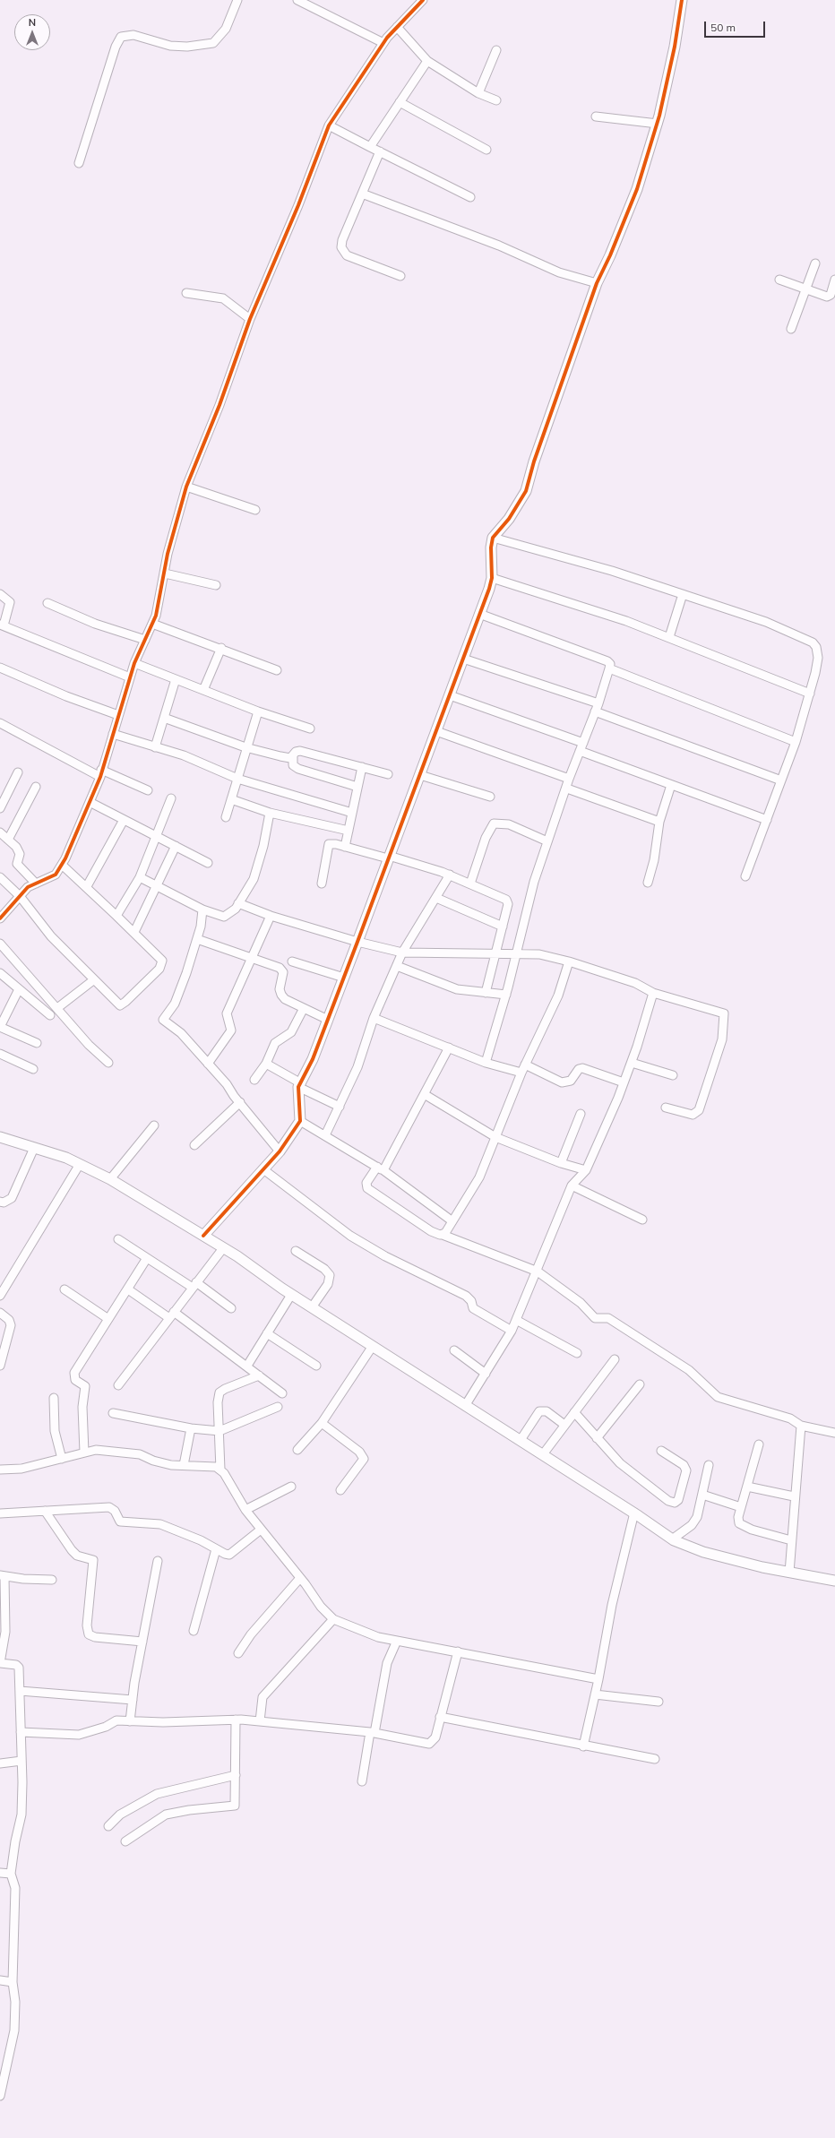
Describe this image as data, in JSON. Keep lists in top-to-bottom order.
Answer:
{
  "scale_bar": "50 m",
  "north": "top"
}
